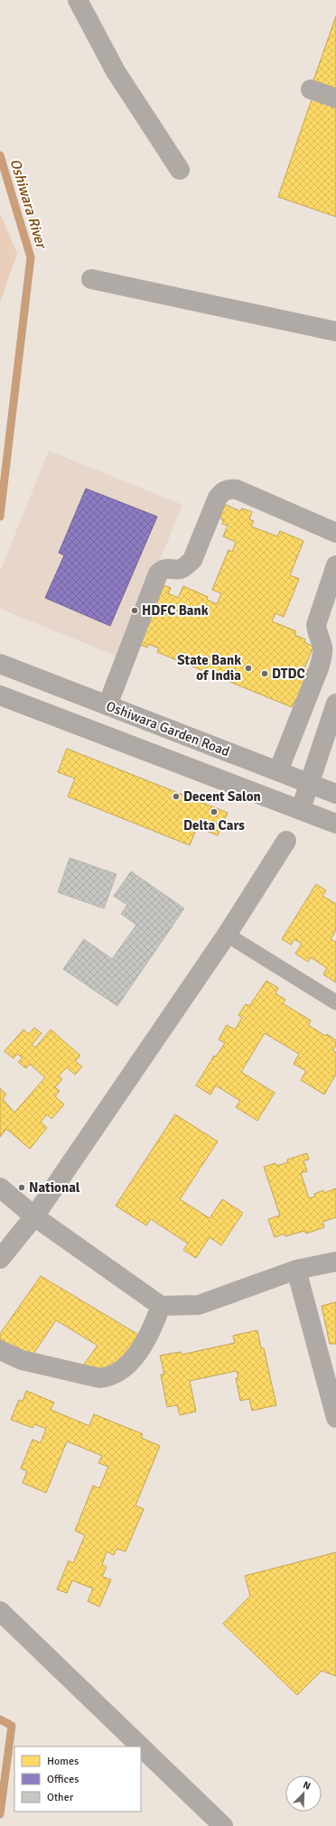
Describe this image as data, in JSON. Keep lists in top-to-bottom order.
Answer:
{
  "streets": {
    "street": ["Oshiwara Garden Road"]
  },
  "water": ["Oshiwara River"],
  "places": [
    "HDFC Bank",
    "State Bank of India",
    "DTDC",
    "Decent Salon",
    "Delta Cars",
    "National"
  ],
  "legend": ["Homes", "Offices", "Other"],
  "north": "top right"
}
